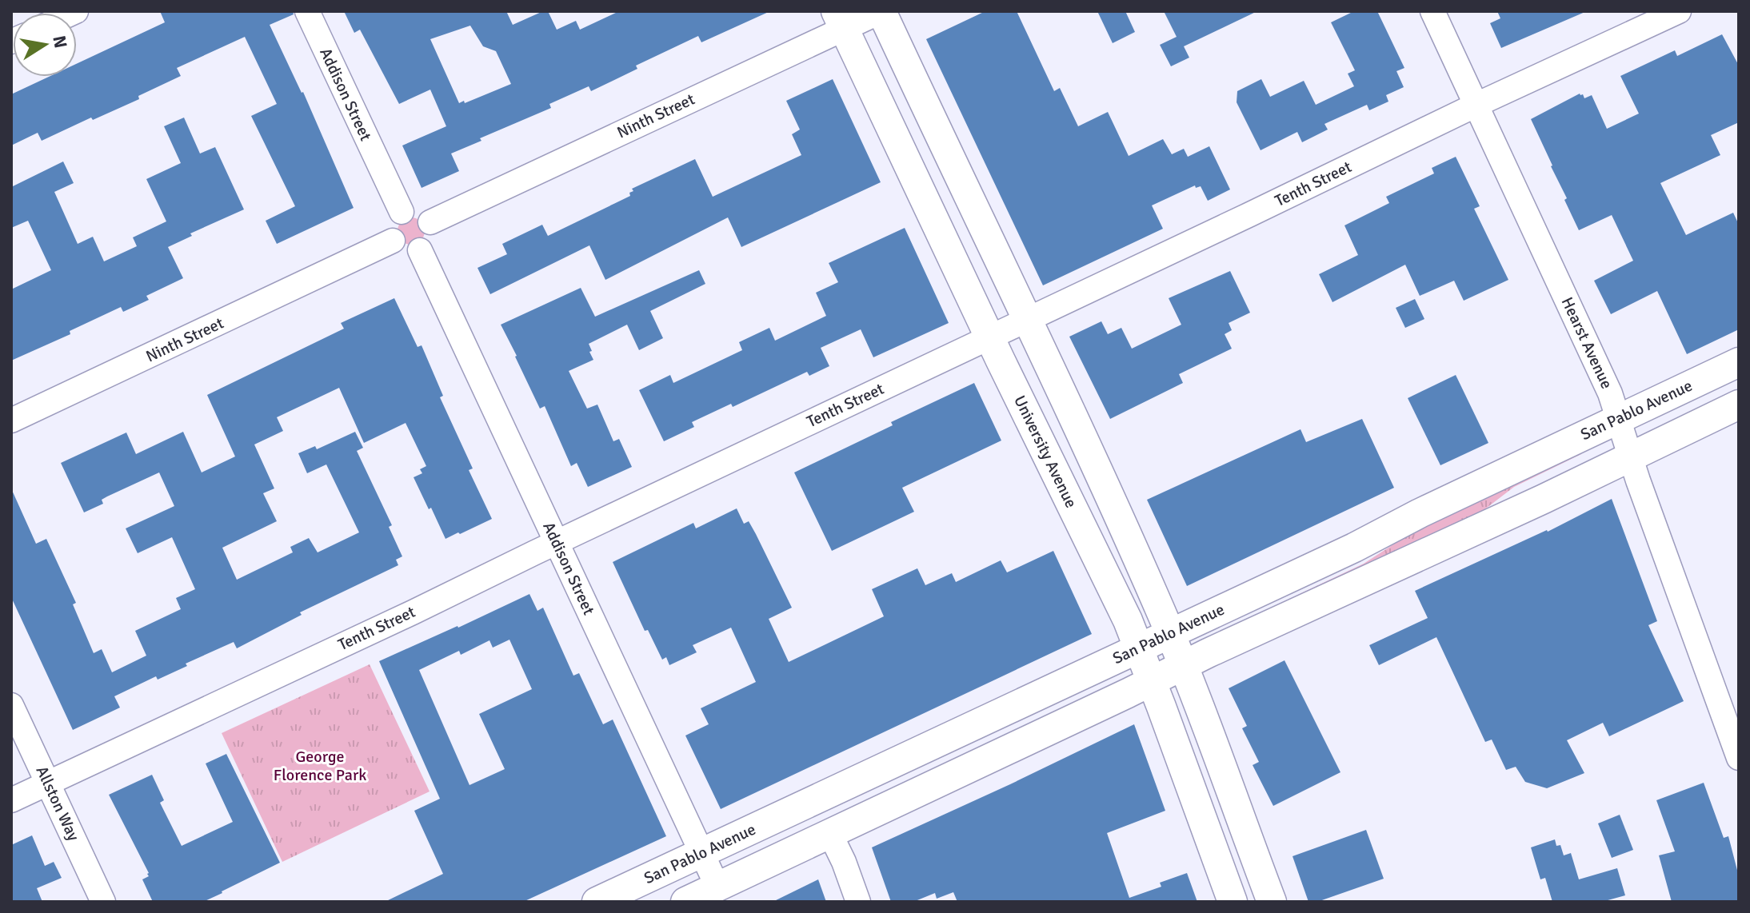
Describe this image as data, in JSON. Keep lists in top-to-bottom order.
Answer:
{
  "streets": {
    "main road": ["San Pablo Avenue", "University Avenue"],
    "street": [
      "Addison Street",
      "Ninth Street",
      "Tenth Street",
      "Hearst Avenue",
      "Allston Way"
    ]
  },
  "crossings": [
    ["Addison Street", "Ninth Street"],
    ["Addison Street", "Tenth Street"],
    ["Addison Street", "San Pablo Avenue"],
    ["Ninth Street", "University Avenue"],
    ["Tenth Street", "Hearst Avenue"],
    ["Tenth Street", "University Avenue"],
    ["Tenth Street", "Allston Way"],
    ["Hearst Avenue", "San Pablo Avenue"],
    ["San Pablo Avenue", "University Avenue"]
  ],
  "parks": ["George Florence Park"],
  "north": "right"
}
